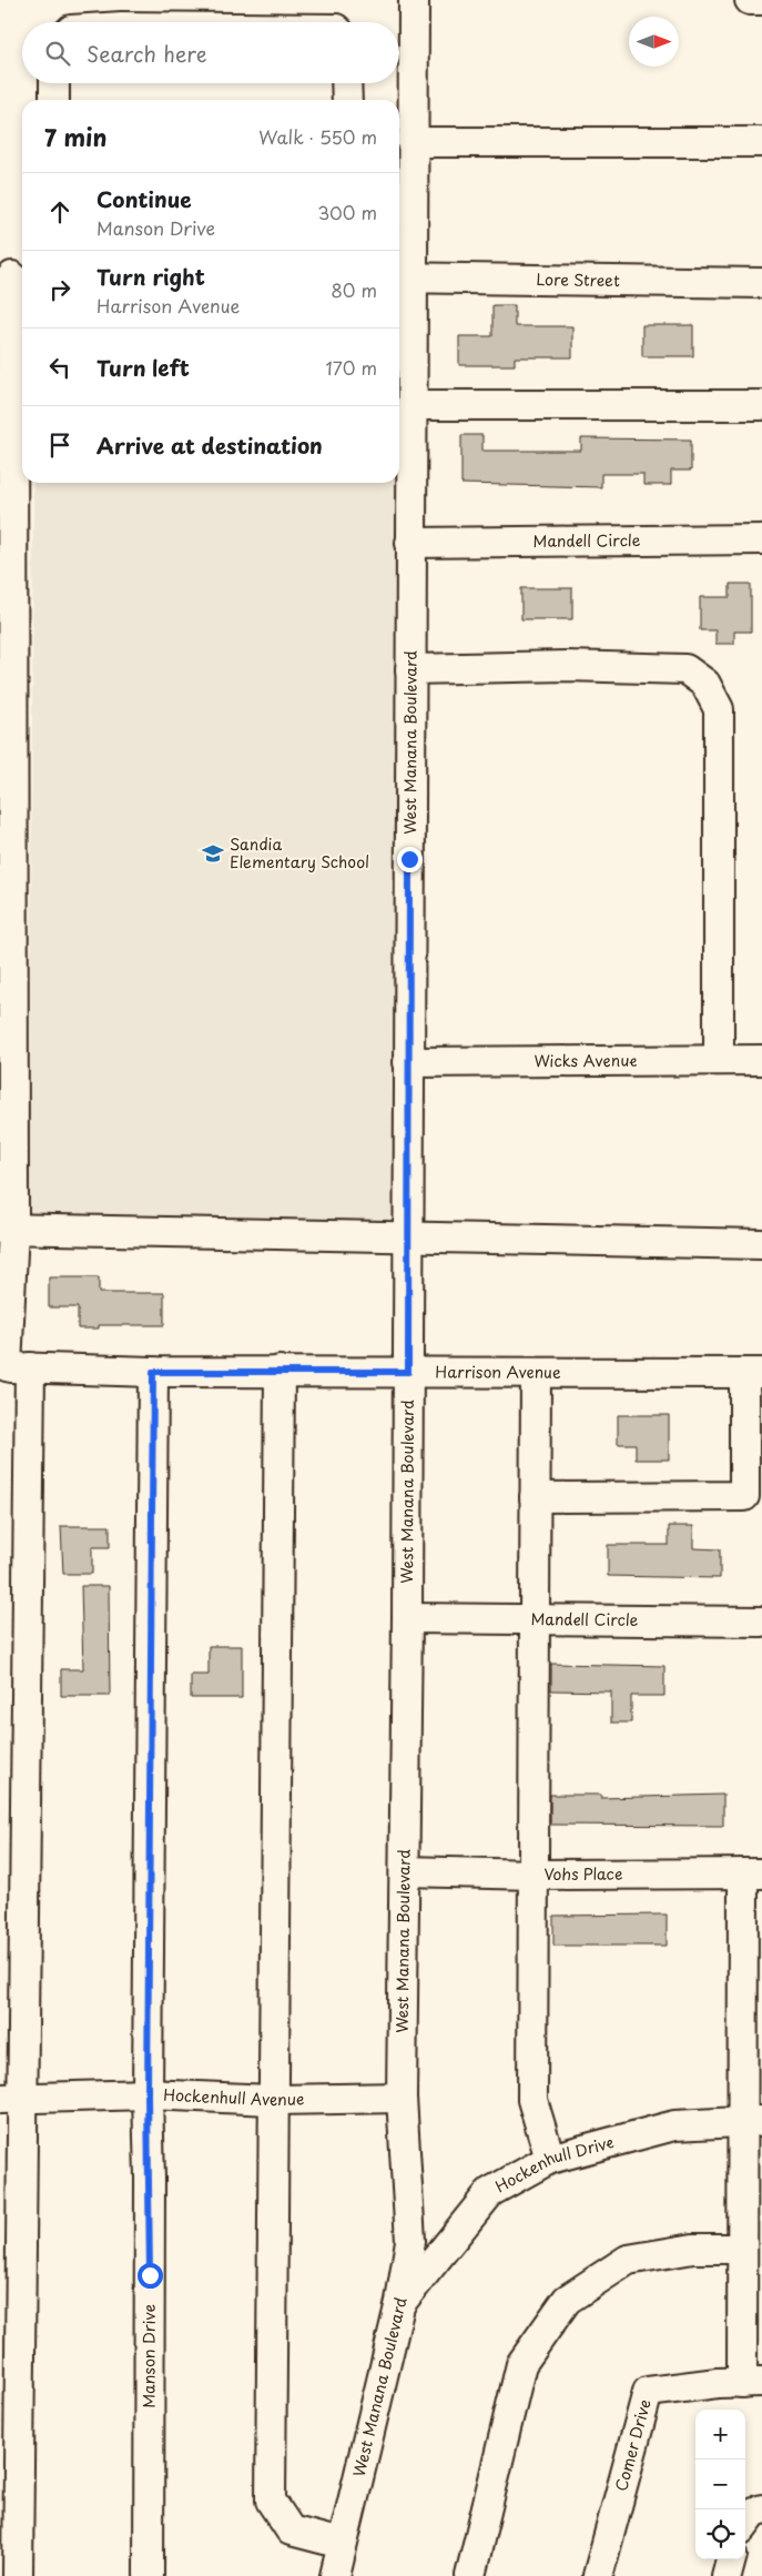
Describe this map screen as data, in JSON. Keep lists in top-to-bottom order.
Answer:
{
  "streets": {
    "street": [
      "Lore Street",
      "Mandell Circle",
      "West Manana Boulevard",
      "Wicks Avenue",
      "Harrison Avenue",
      "Vohs Place",
      "Hockenhull Avenue",
      "Hockenhull Drive",
      "Manson Drive",
      "Comer Drive"
    ]
  },
  "crossings": [
    ["Lore Street", "West Manana Boulevard"],
    ["Mandell Circle", "West Manana Boulevard"],
    ["West Manana Boulevard", "Wicks Avenue"],
    ["West Manana Boulevard", "Harrison Avenue"],
    ["West Manana Boulevard", "Vohs Place"],
    ["West Manana Boulevard", "Hockenhull Avenue"],
    ["West Manana Boulevard", "Hockenhull Drive"],
    ["Harrison Avenue", "Manson Drive"],
    ["Hockenhull Avenue", "Manson Drive"]
  ],
  "places": {
    "school or university": ["Sandia Elementary School"]
  },
  "north": "right",
  "page": {
    "search": "Search here",
    "heading": ["7 min", "Walk · 550 m"],
    "list": [
      ["Continue", "Manson Drive", "300 m"],
      ["Turn right", "Harrison Avenue", "80 m"],
      ["Turn left", "170 m"],
      "Arrive at destination"
    ],
    "map_buttons": ["+", "−"]
  }
}
